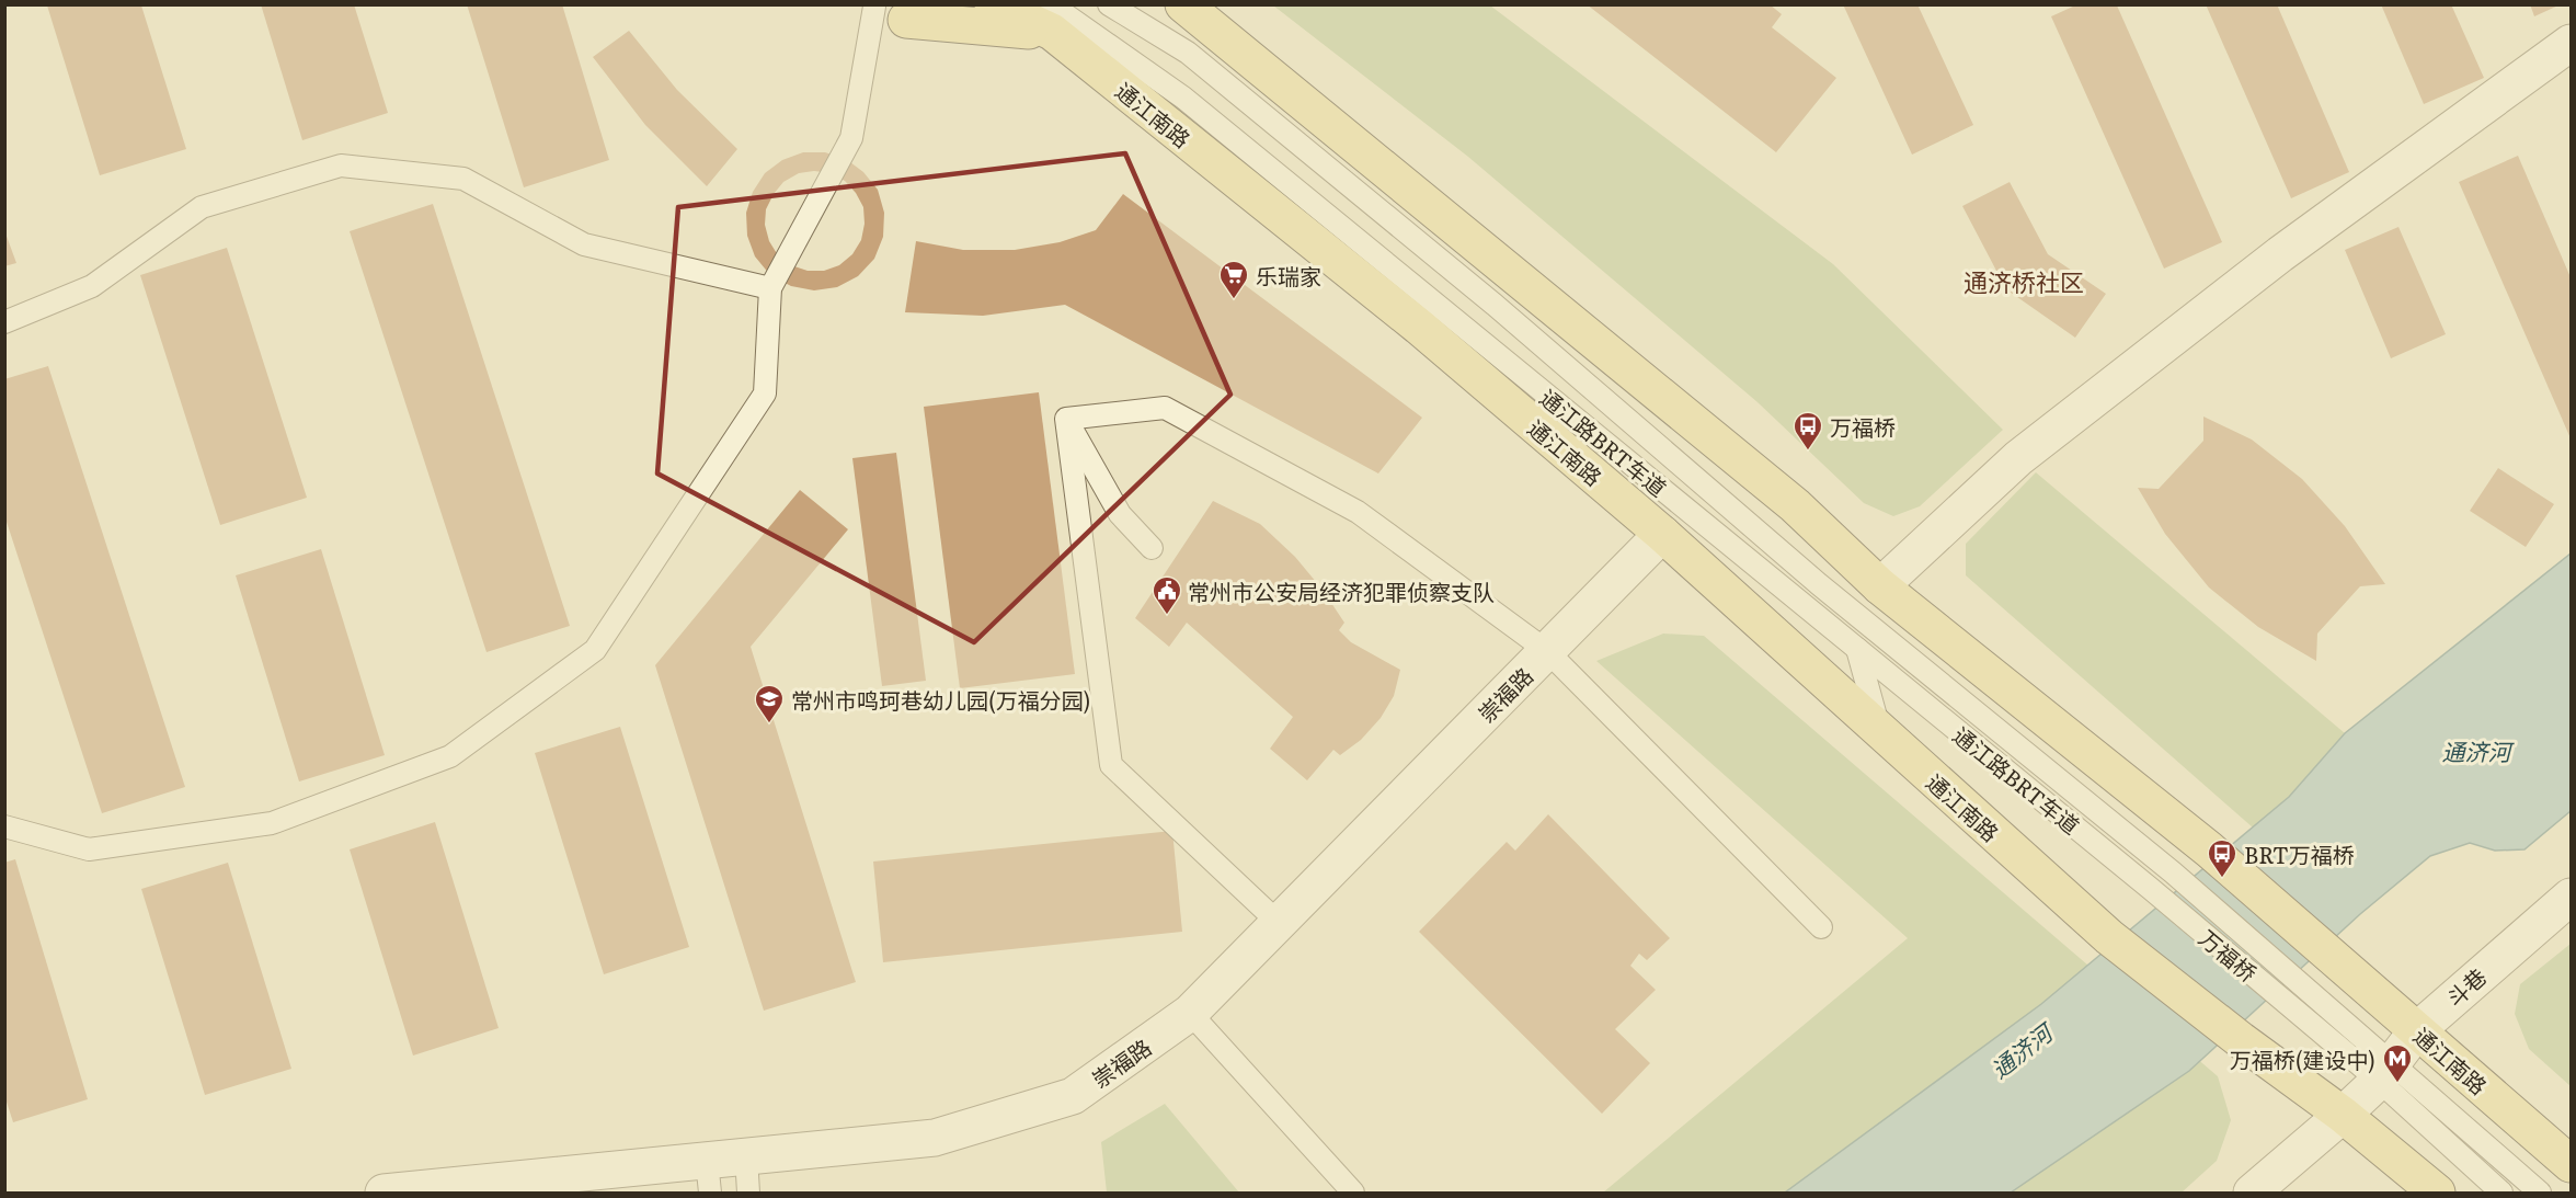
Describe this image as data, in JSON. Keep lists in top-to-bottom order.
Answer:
{
  "streets": {
    "main road": ["通江南路"],
    "street": ["崇福路", "斗巷"],
    "lane": ["通江路BRT车道", "万福桥"]
  },
  "crossings": [
    ["通江南路", "通江路BRT车道"],
    ["通江南路", "崇福路"],
    ["通江南路", "斗巷"],
    ["通江路BRT车道", "万福桥"],
    ["万福桥", "斗巷"]
  ],
  "districts": ["通济桥社区"],
  "water": ["通济河"],
  "places": {
    "supermarket": ["乐瑞家"],
    "bus stop": ["万福桥", "BRT万福桥"],
    "public building": ["常州市公安局经济犯罪侦察支队"],
    "school or university": ["常州市鸣珂巷幼儿园(万福分园)"],
    "metro station": ["万福桥(建设中)"]
  }
}
